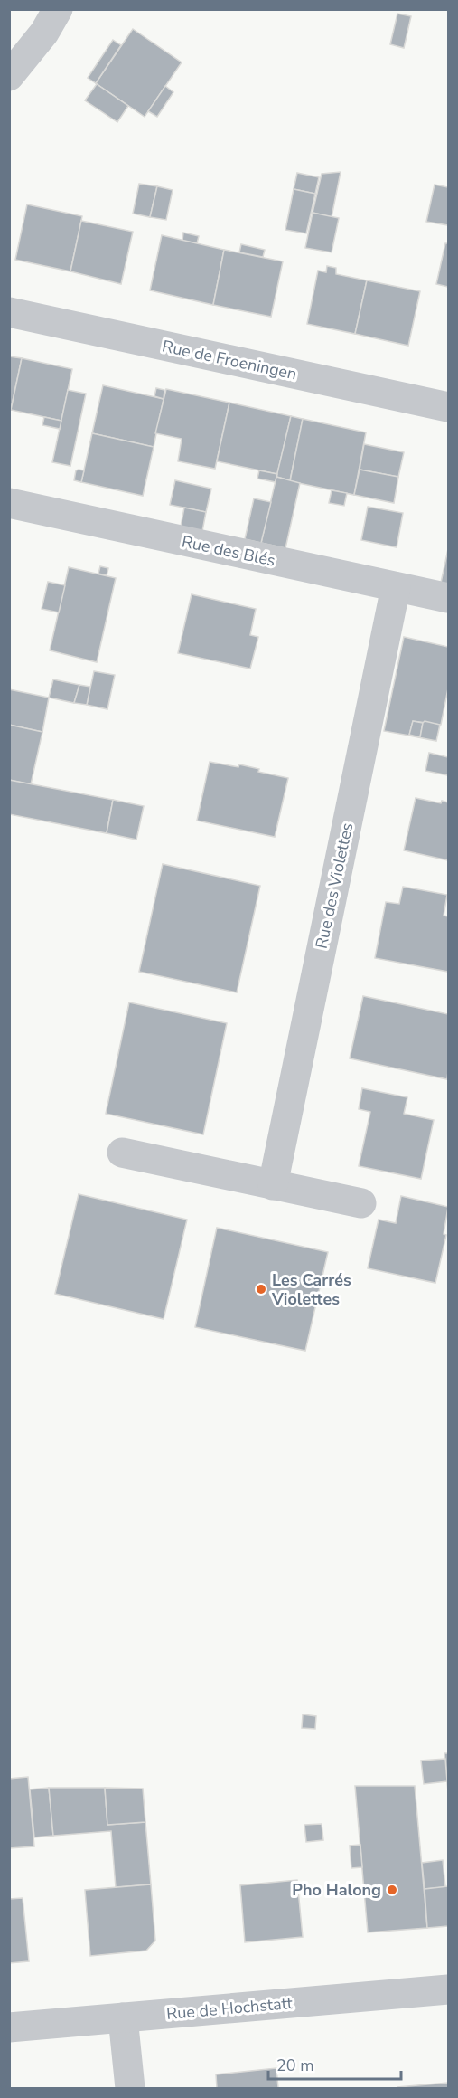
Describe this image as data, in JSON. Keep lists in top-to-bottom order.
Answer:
{
  "streets": {
    "street": [
      "Rue de Froeningen",
      "Rue des Blés",
      "Rue des Violettes",
      "Rue de Hochstatt"
    ]
  },
  "crossings": [
    ["Rue des Blés", "Rue des Violettes"]
  ],
  "places": ["Les Carrés Violettes", "Pho Halong"],
  "scale_bar": "20 m"
}
